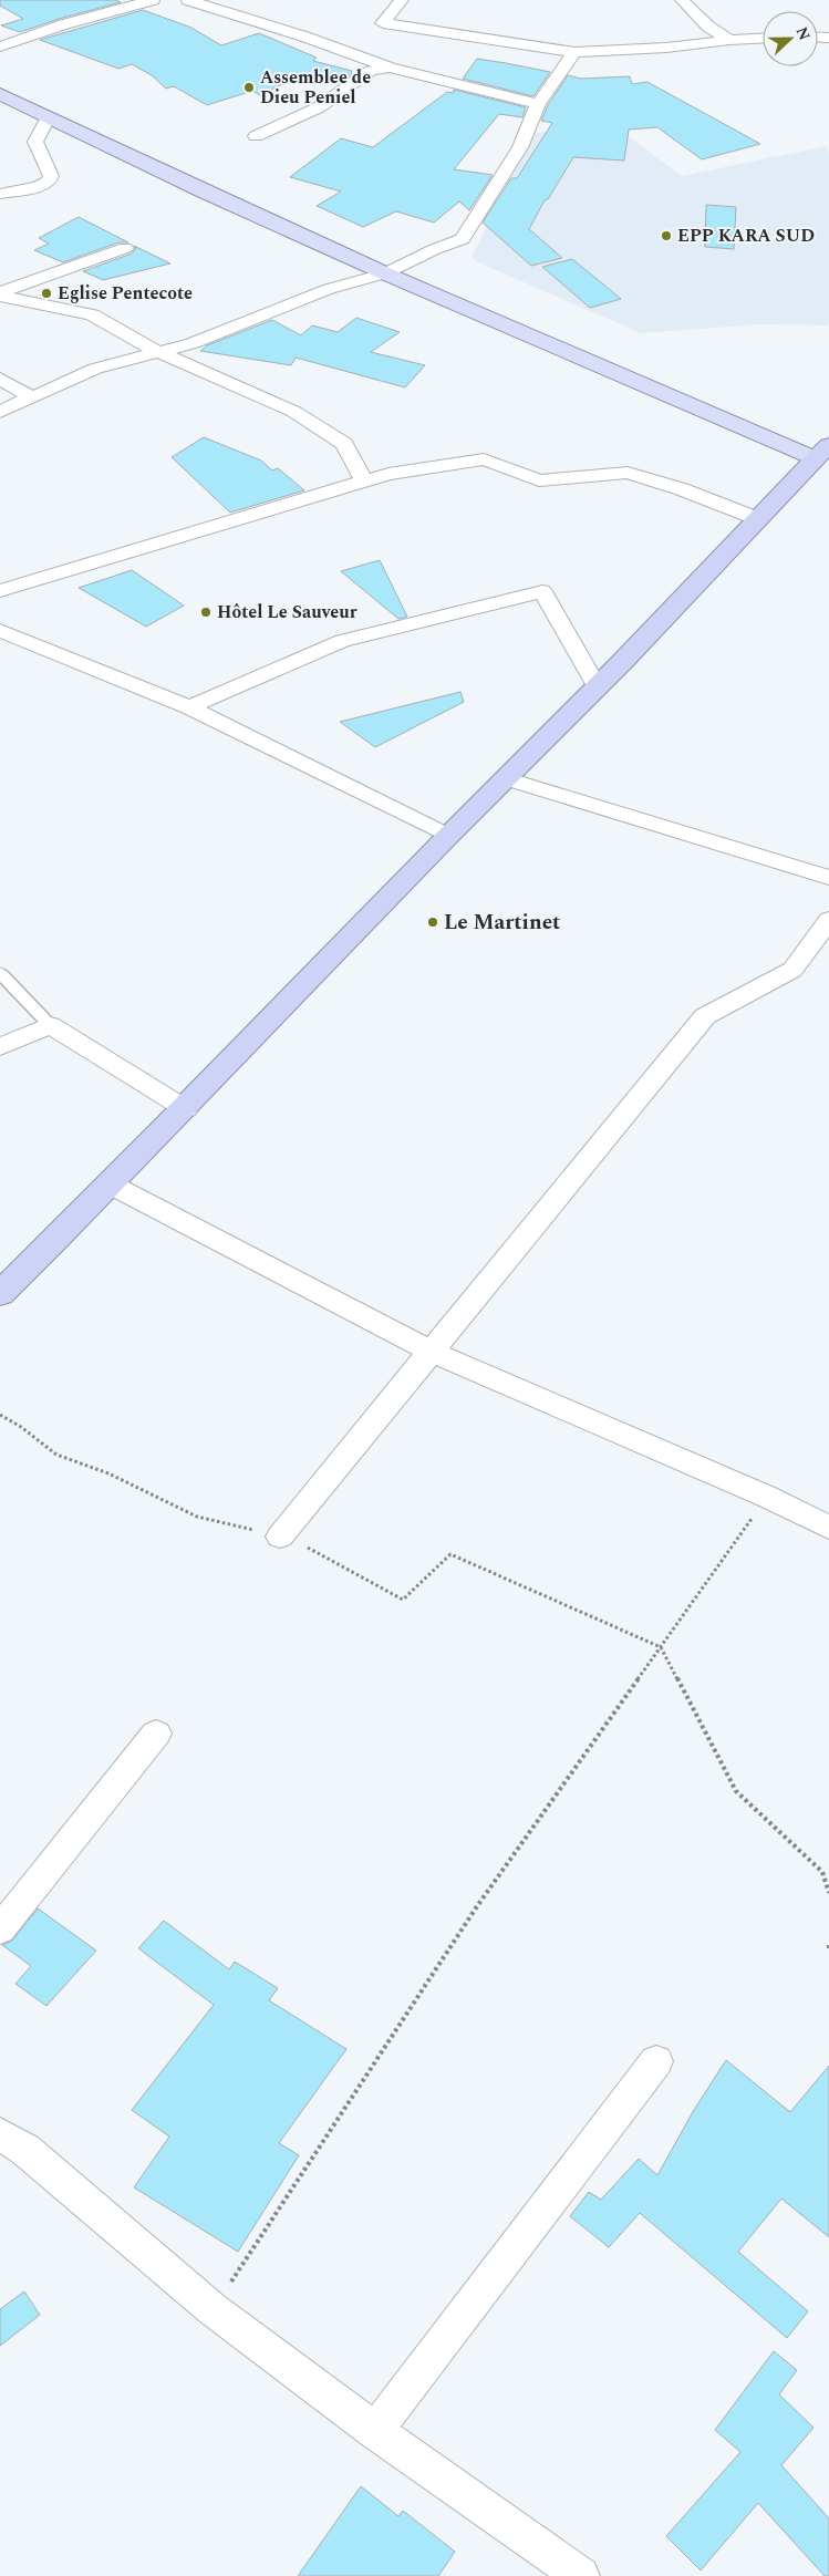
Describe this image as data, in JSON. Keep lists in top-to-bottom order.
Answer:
{
  "places": [
    "Assemblee de Dieu Peniel",
    "EPP KARA SUD",
    "Eglise Pentecote",
    "Hôtel Le Sauveur",
    "Le Martinet"
  ],
  "north": "right"
}
